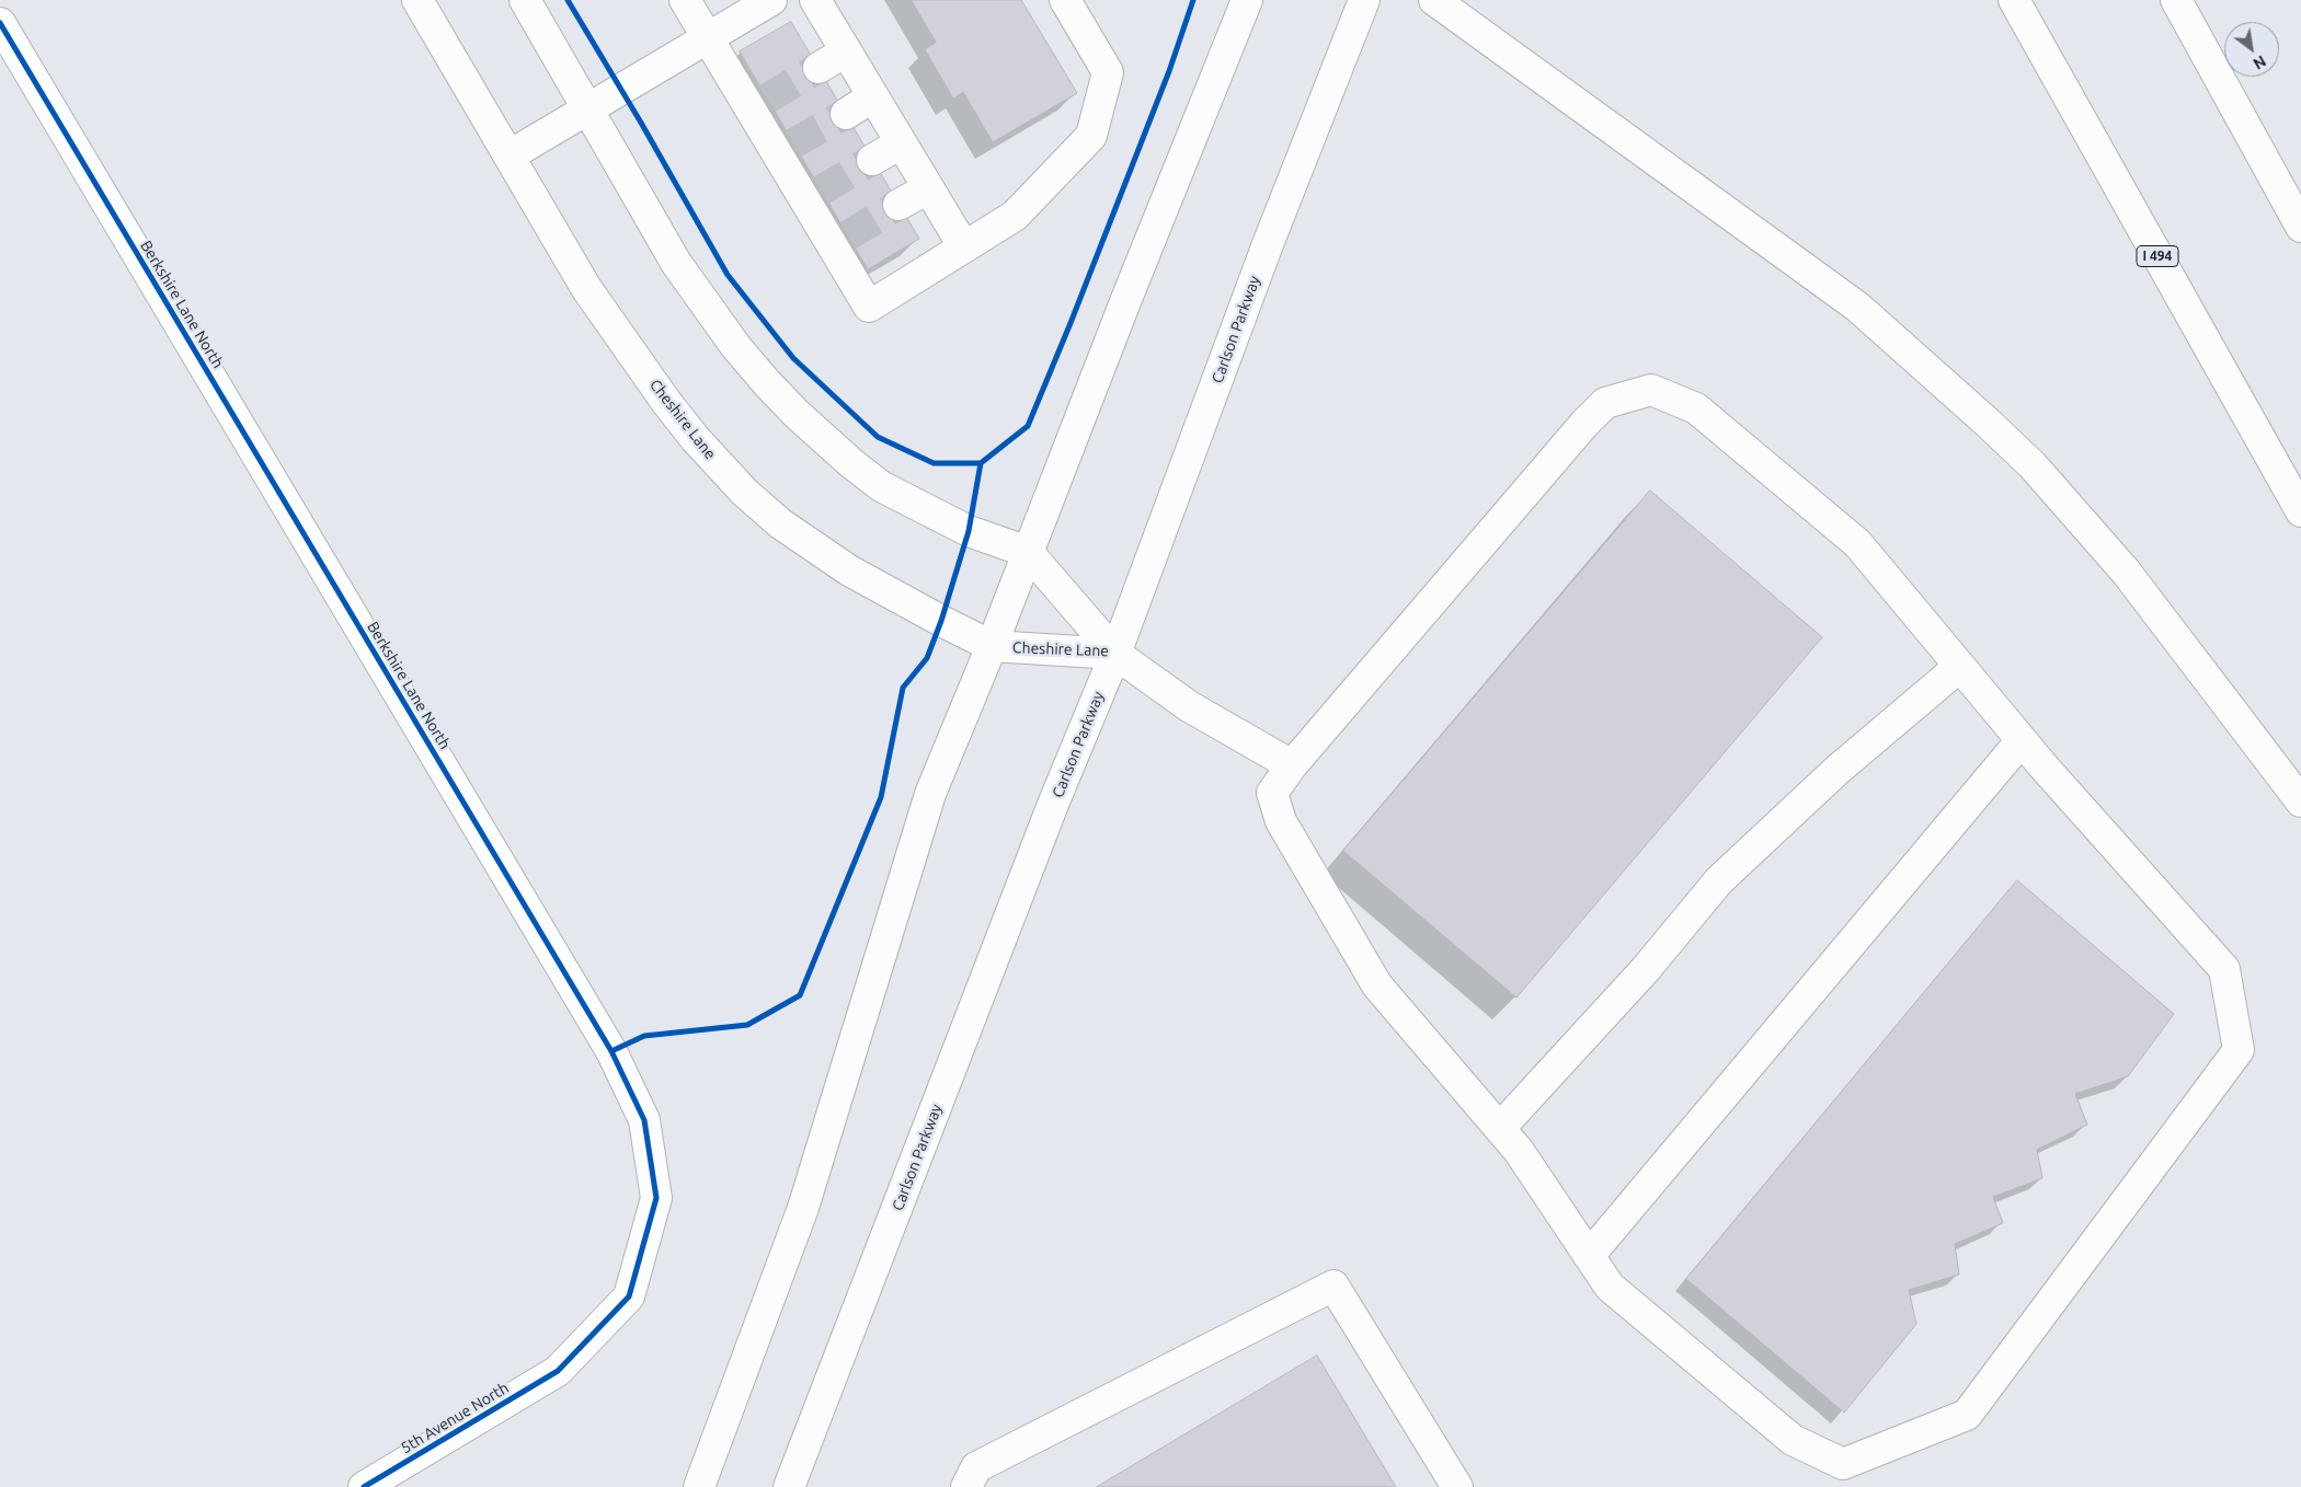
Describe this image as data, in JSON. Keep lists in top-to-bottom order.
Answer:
{
  "streets": {
    "main road": [
      "I 494",
      "Berkshire Lane North",
      "Carlson Parkway",
      "Cheshire Lane",
      "5th Avenue North"
    ]
  },
  "crossings": [
    ["Berkshire Lane North", "5th Avenue North"],
    ["Carlson Parkway", "Cheshire Lane"]
  ],
  "north": "bottom right"
}
